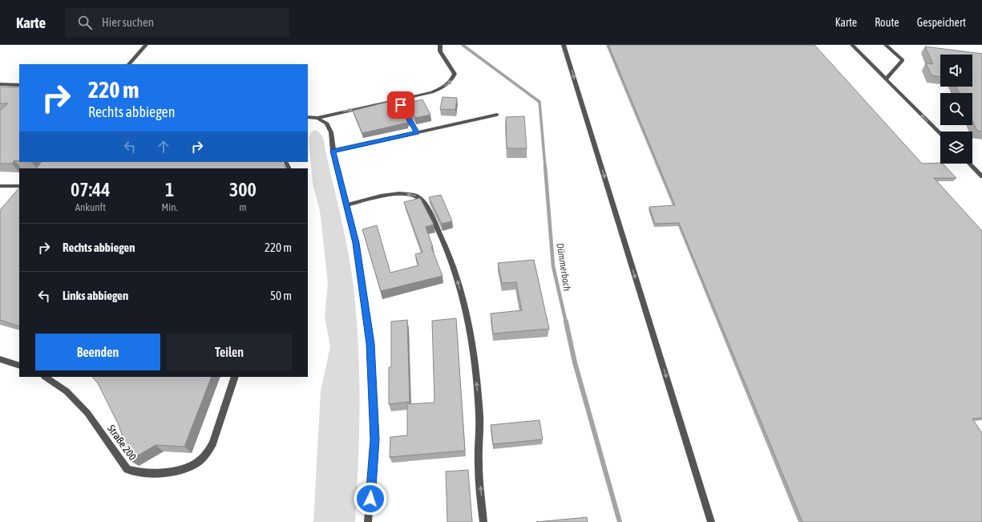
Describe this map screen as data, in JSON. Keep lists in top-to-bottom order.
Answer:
{
  "streets": {
    "street": ["Straße 200"]
  },
  "water": ["Dümmerbach"],
  "page": {
    "header": "Karte",
    "search": "Hier suchen",
    "nav": ["Karte", "Route", "Gespeichert"],
    "turn": ["220 m", "Rechts abbiegen"],
    "eta": [
      "07:44",
      "Ankunft",
      "1",
      "Min.",
      "300",
      "m"
    ],
    "list": [
      {
        "name": "Rechts abbiegen",
        "value": "220 m"
      },
      {
        "name": "Links abbiegen",
        "value": "50 m"
      }
    ],
    "buttons": ["Beenden", "Teilen"]
  }
}
